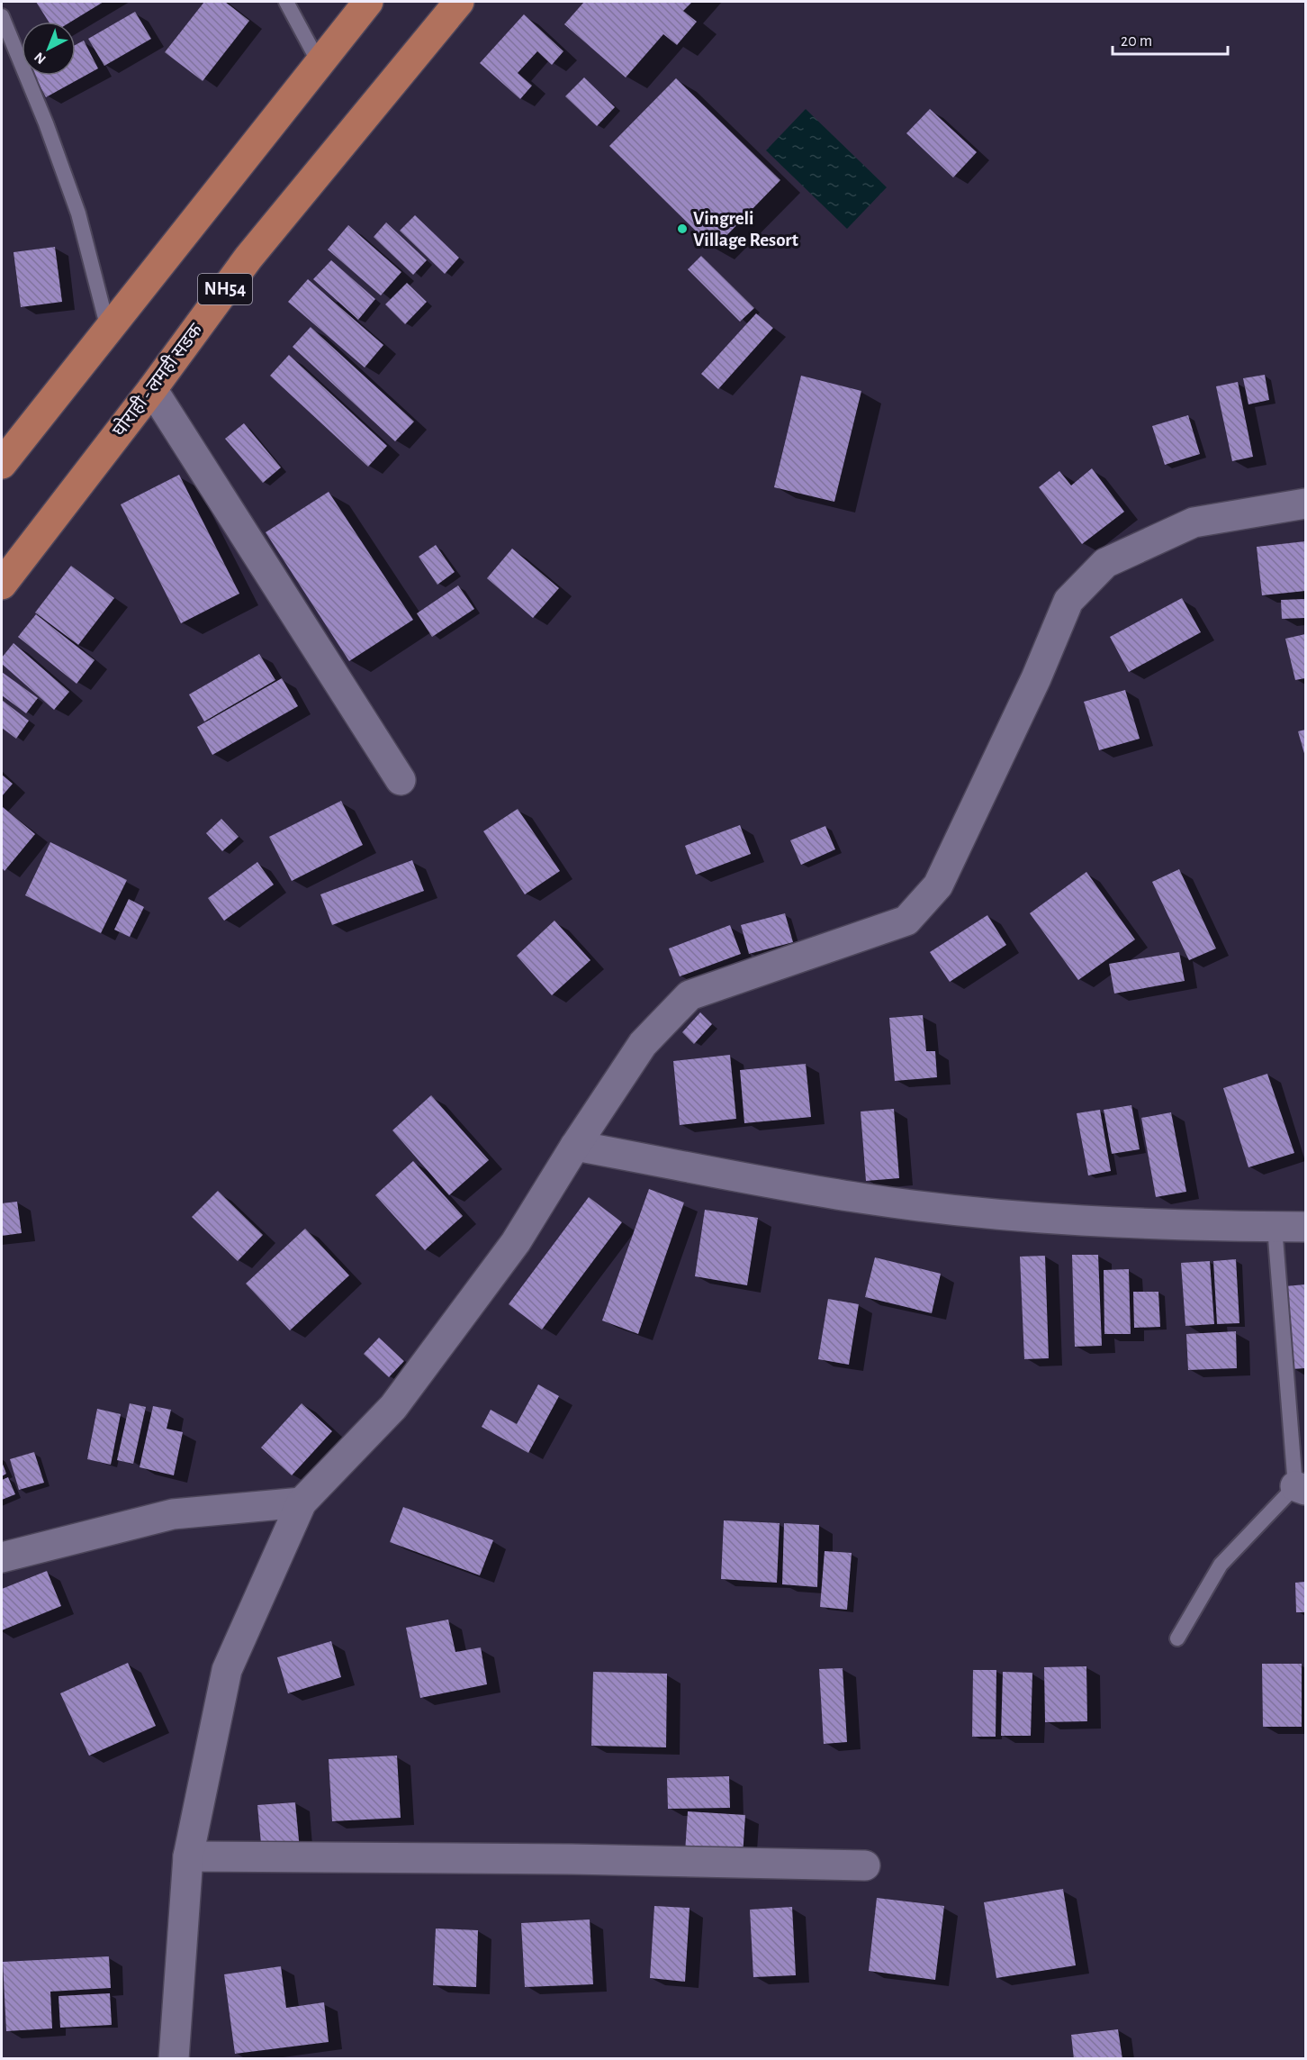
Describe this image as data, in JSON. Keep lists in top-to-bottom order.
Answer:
{
  "streets": {
    "main road": ["NH54", "घोराही - लमही सडक"]
  },
  "places": ["Vingreli Village Resort"],
  "scale_bar": "20 m",
  "north": "bottom left"
}
